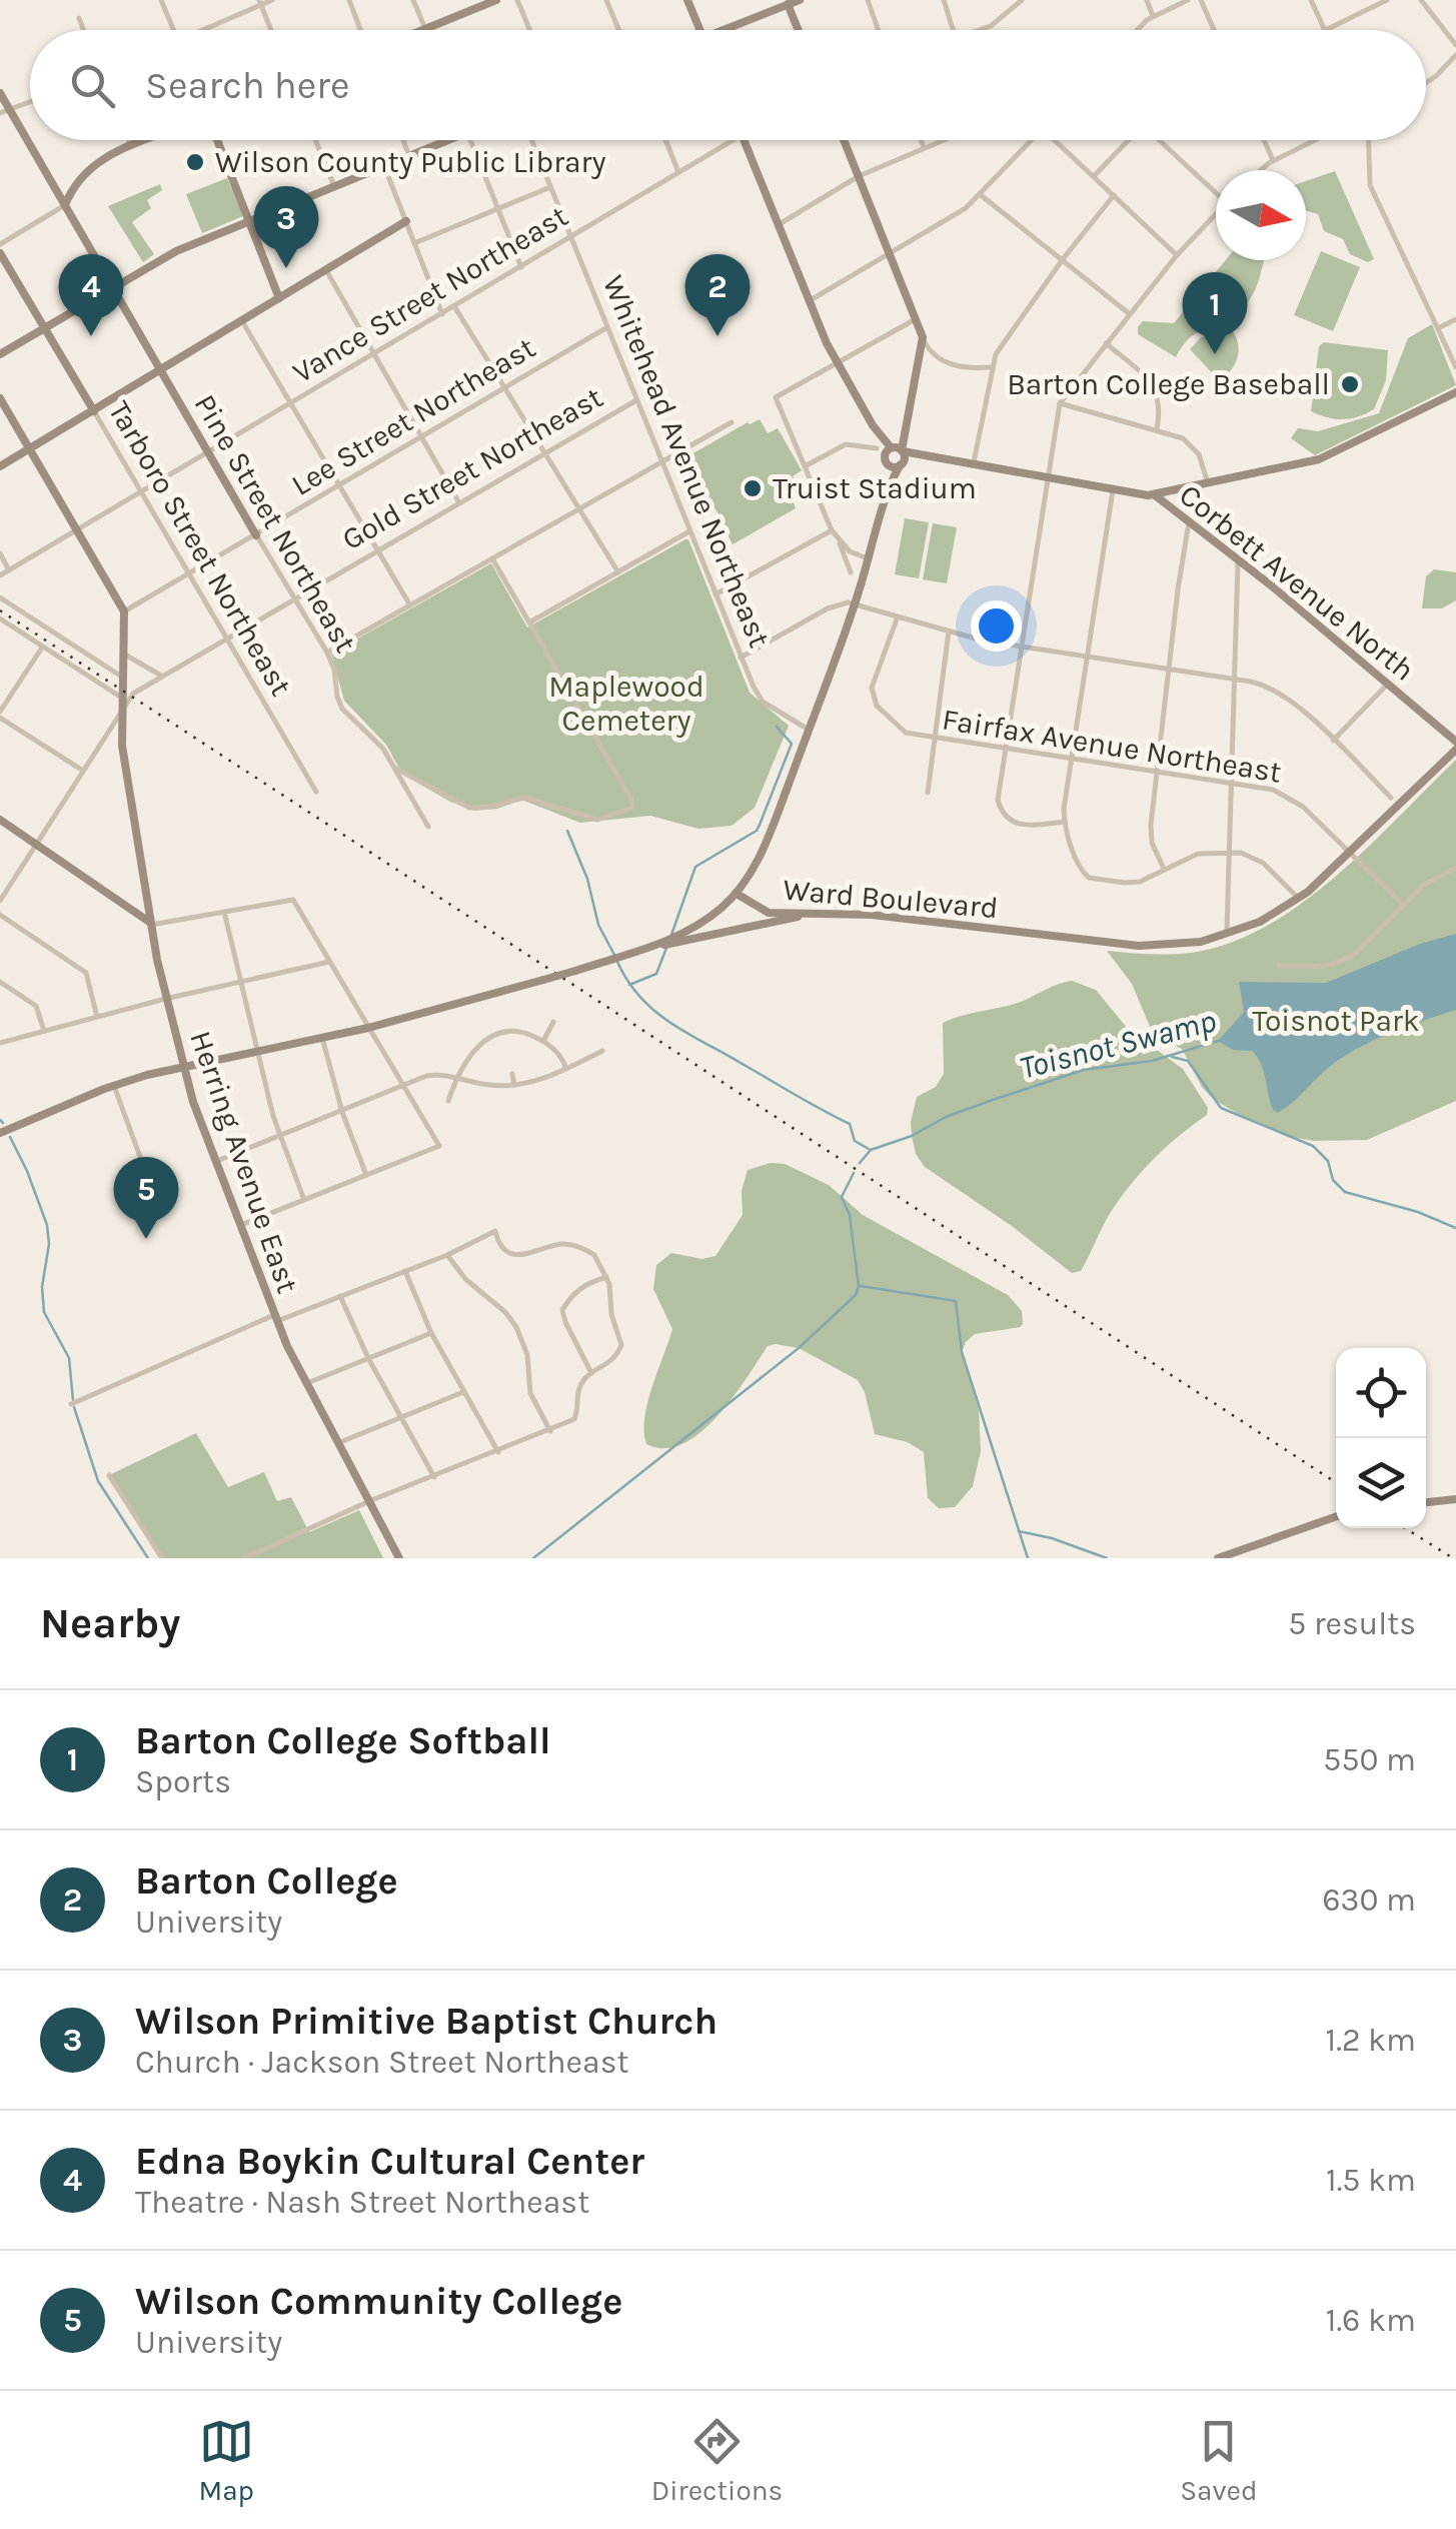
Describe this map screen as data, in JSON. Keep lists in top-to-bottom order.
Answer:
{
  "streets": {
    "street": [
      "Vance Street Northeast",
      "Lee Street Northeast",
      "Whitehead Avenue Northeast",
      "Gold Street Northeast",
      "Pine Street Northeast",
      "Tarboro Street Northeast",
      "Corbett Avenue North",
      "Fairfax Avenue Northeast",
      "Ward Boulevard",
      "Herring Avenue East"
    ]
  },
  "crossings": [
    ["Vance Street Northeast", "Whitehead Avenue Northeast"],
    ["Vance Street Northeast", "Pine Street Northeast"],
    ["Vance Street Northeast", "Tarboro Street Northeast"],
    ["Lee Street Northeast", "Whitehead Avenue Northeast"],
    ["Lee Street Northeast", "Pine Street Northeast"],
    ["Lee Street Northeast", "Tarboro Street Northeast"],
    ["Lee Street Northeast", "Herring Avenue East"],
    ["Whitehead Avenue Northeast", "Gold Street Northeast"],
    ["Gold Street Northeast", "Pine Street Northeast"],
    ["Gold Street Northeast", "Tarboro Street Northeast"],
    ["Gold Street Northeast", "Herring Avenue East"],
    ["Corbett Avenue North", "Ward Boulevard"],
    ["Fairfax Avenue Northeast", "Ward Boulevard"]
  ],
  "water": ["Toisnot Swamp"],
  "parks": ["Maplewood Cemetery", "Toisnot Park"],
  "places": ["Wilson County Public Library", "Barton College Baseball", "Truist Stadium"],
  "north": "right",
  "page": {
    "search": "Search here",
    "pins": [
      "3",
      "2",
      "4",
      "1",
      "5"
    ],
    "heading": ["Nearby", "5 results"],
    "list": [
      {
        "mark": "1",
        "name": "Barton College Softball",
        "note": "Sports",
        "value": "550 m"
      },
      {
        "mark": "2",
        "name": "Barton College",
        "note": "University",
        "value": "630 m"
      },
      {
        "mark": "3",
        "name": "Wilson Primitive Baptist Church",
        "note": "Church · Jackson Street Northeast",
        "value": "1.2 km"
      },
      {
        "mark": "4",
        "name": "Edna Boykin Cultural Center",
        "note": "Theatre · Nash Street Northeast",
        "value": "1.5 km"
      },
      {
        "mark": "5",
        "name": "Wilson Community College",
        "note": "University",
        "value": "1.6 km"
      }
    ],
    "nav": ["Map", "Directions", "Saved"]
  }
}
